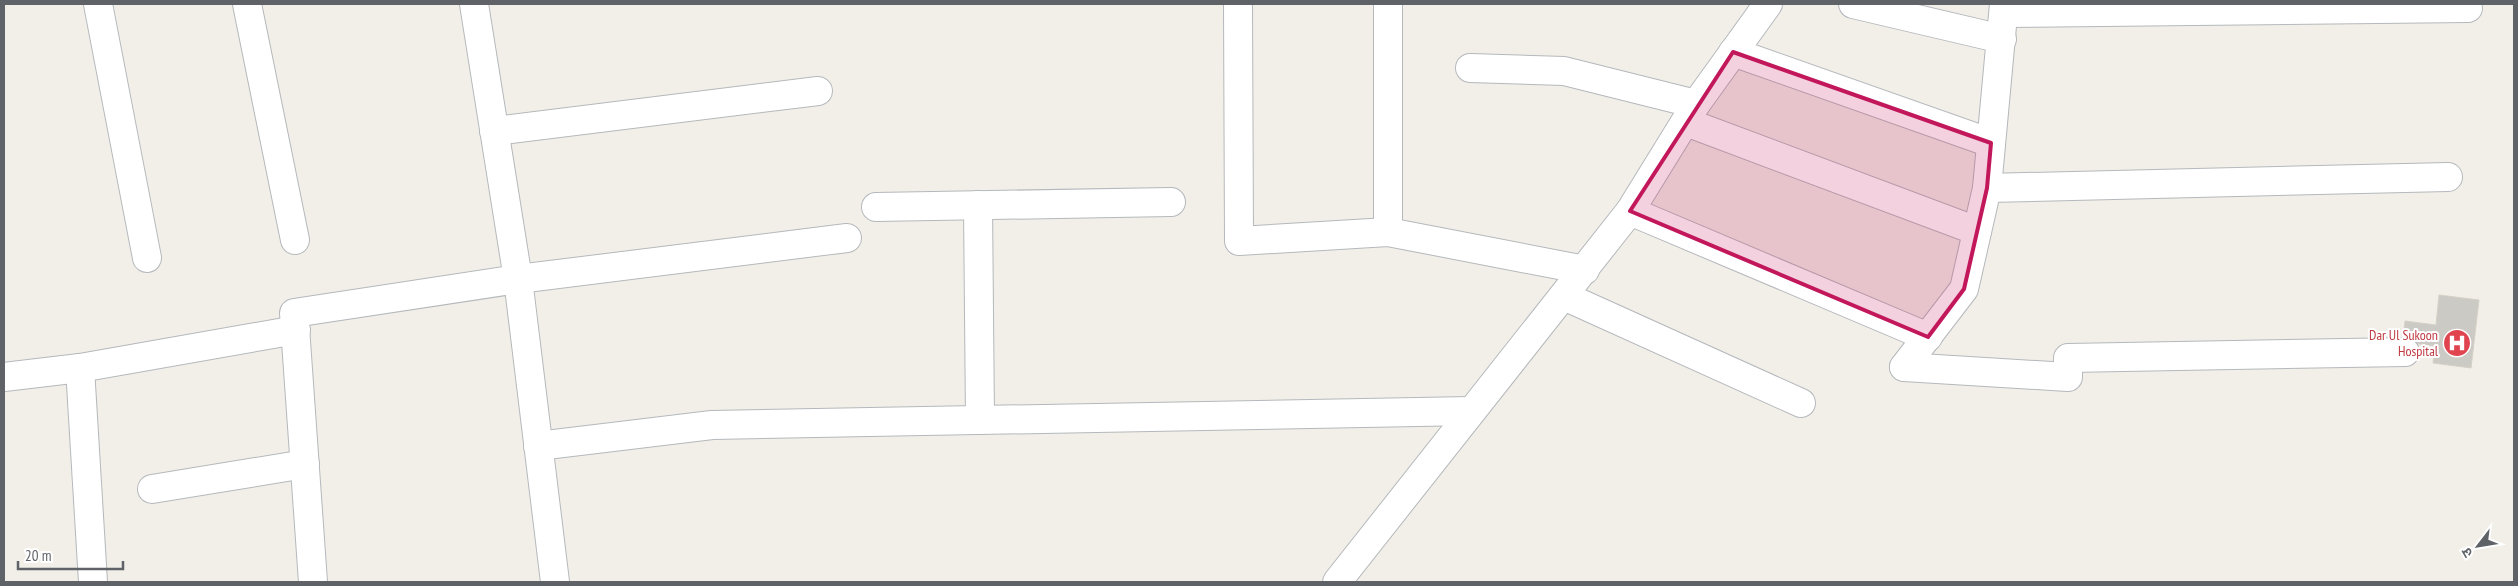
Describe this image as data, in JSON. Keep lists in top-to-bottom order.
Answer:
{
  "places": {
    "hospital": ["Dar Ul Sukoon Hospital"]
  },
  "scale_bar": "20 m",
  "north": "bottom left"
}
